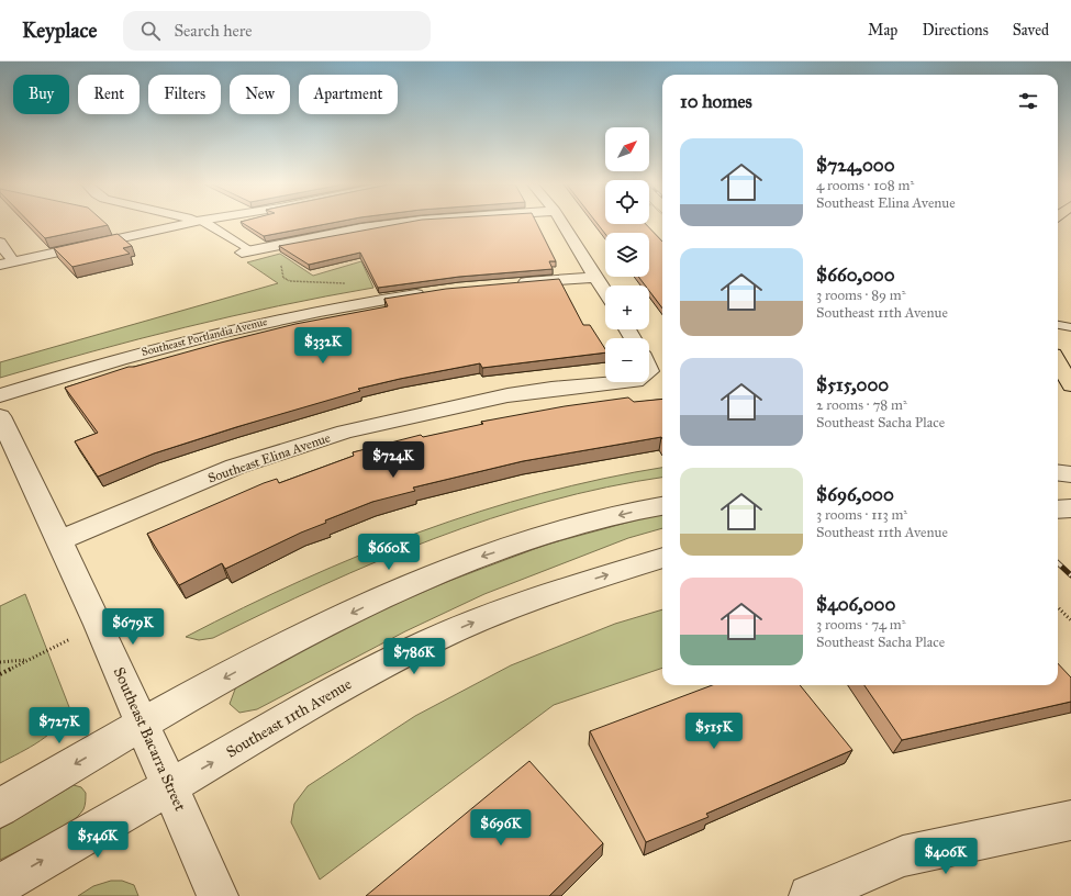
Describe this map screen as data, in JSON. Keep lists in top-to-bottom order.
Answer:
{
  "streets": {
    "street": [
      "Southeast Portlandia Avenue",
      "Southeast Elina Avenue",
      "Southeast 11th Avenue",
      "Southeast Bacarra Street"
    ]
  },
  "crossings": [
    ["Southeast Elina Avenue", "Southeast Bacarra Street"],
    ["Southeast 11th Avenue", "Southeast Bacarra Street"]
  ],
  "north": "top right",
  "page": {
    "header": "Keyplace",
    "search": "Search here",
    "nav": ["Map", "Directions", "Saved"],
    "chip": [
      "Buy",
      "Rent",
      "Filters",
      "New",
      "Apartment"
    ],
    "heading": "10 homes",
    "map_buttons": ["+", "−"],
    "list": [
      {
        "name": "$724,000",
        "note": "4 rooms · 108 m² · Southeast Elina Avenue"
      },
      {
        "name": "$660,000",
        "note": "3 rooms · 89 m² · Southeast 11th Avenue"
      },
      {
        "name": "$515,000",
        "note": "2 rooms · 78 m² · Southeast Sacha Place"
      },
      {
        "name": "$696,000",
        "note": "3 rooms · 113 m² · Southeast 11th Avenue"
      },
      {
        "name": "$406,000",
        "note": "3 rooms · 74 m² · Southeast Sacha Place"
      }
    ],
    "price": [
      "$332K",
      "$724K",
      "$660K",
      "$679K",
      "$786K",
      "$727K",
      "$515K",
      "$696K",
      "$546K",
      "$406K"
    ]
  }
}
